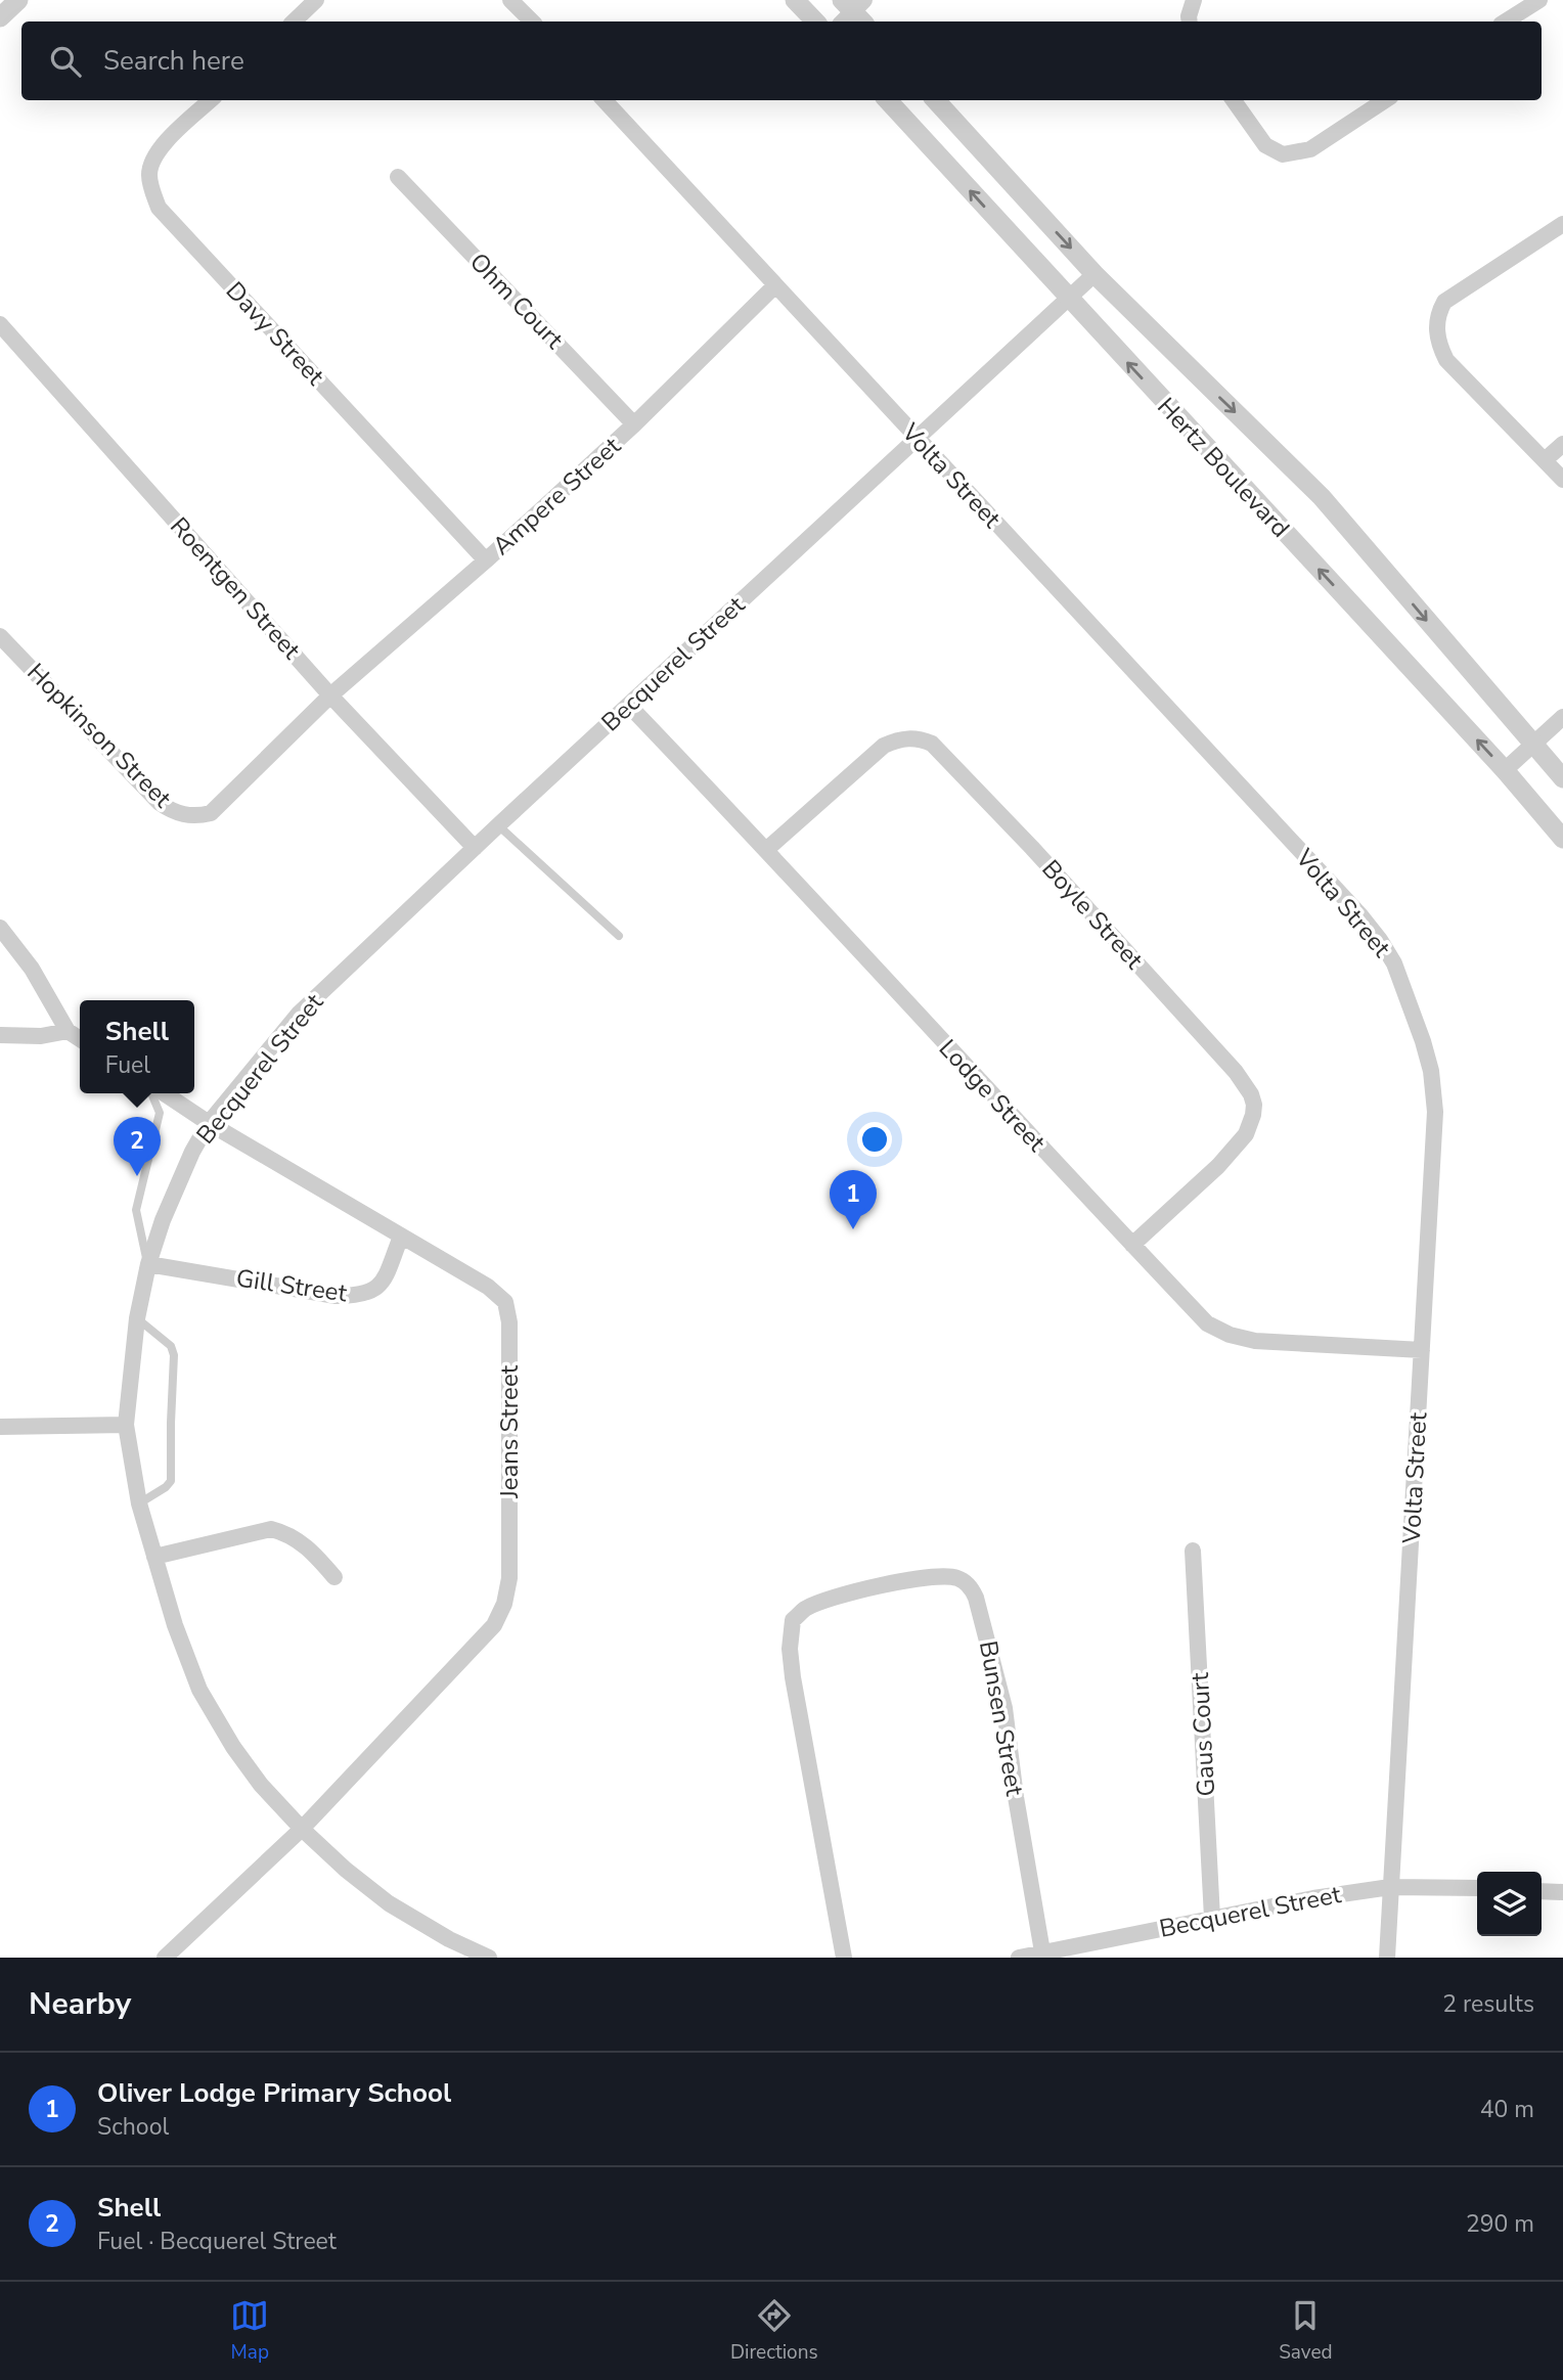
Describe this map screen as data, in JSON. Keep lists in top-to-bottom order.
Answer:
{
  "streets": {
    "street": [
      "Ohm Court",
      "Davy Street",
      "Hertz Boulevard",
      "Volta Street",
      "Ampere Street",
      "Roentgen Street",
      "Becquerel Street",
      "Hopkinson Street",
      "Boyle Street",
      "Lodge Street",
      "Gill Street",
      "Jeans Street",
      "Bunsen Street",
      "Gaus Court"
    ]
  },
  "crossings": [
    ["Ohm Court", "Ampere Street"],
    ["Davy Street", "Ampere Street"],
    ["Hertz Boulevard", "Becquerel Street"],
    ["Volta Street", "Ampere Street"],
    ["Volta Street", "Becquerel Street"],
    ["Volta Street", "Lodge Street"],
    ["Ampere Street", "Roentgen Street"],
    ["Ampere Street", "Hopkinson Street"],
    ["Roentgen Street", "Becquerel Street"],
    ["Roentgen Street", "Hopkinson Street"],
    ["Becquerel Street", "Lodge Street"],
    ["Becquerel Street", "Gill Street"],
    ["Becquerel Street", "Jeans Street"],
    ["Becquerel Street", "Bunsen Street"],
    ["Becquerel Street", "Gaus Court"],
    ["Boyle Street", "Lodge Street"],
    ["Gill Street", "Jeans Street"]
  ],
  "page": {
    "search": "Search here",
    "popup": ["Shell", "Fuel"],
    "pins": ["2", "1"],
    "heading": ["Nearby", "2 results"],
    "list": [
      {
        "mark": "1",
        "name": "Oliver Lodge Primary School",
        "note": "School",
        "value": "40 m"
      },
      {
        "mark": "2",
        "name": "Shell",
        "note": "Fuel · Becquerel Street",
        "value": "290 m"
      }
    ],
    "nav": ["Map", "Directions", "Saved"]
  }
}
